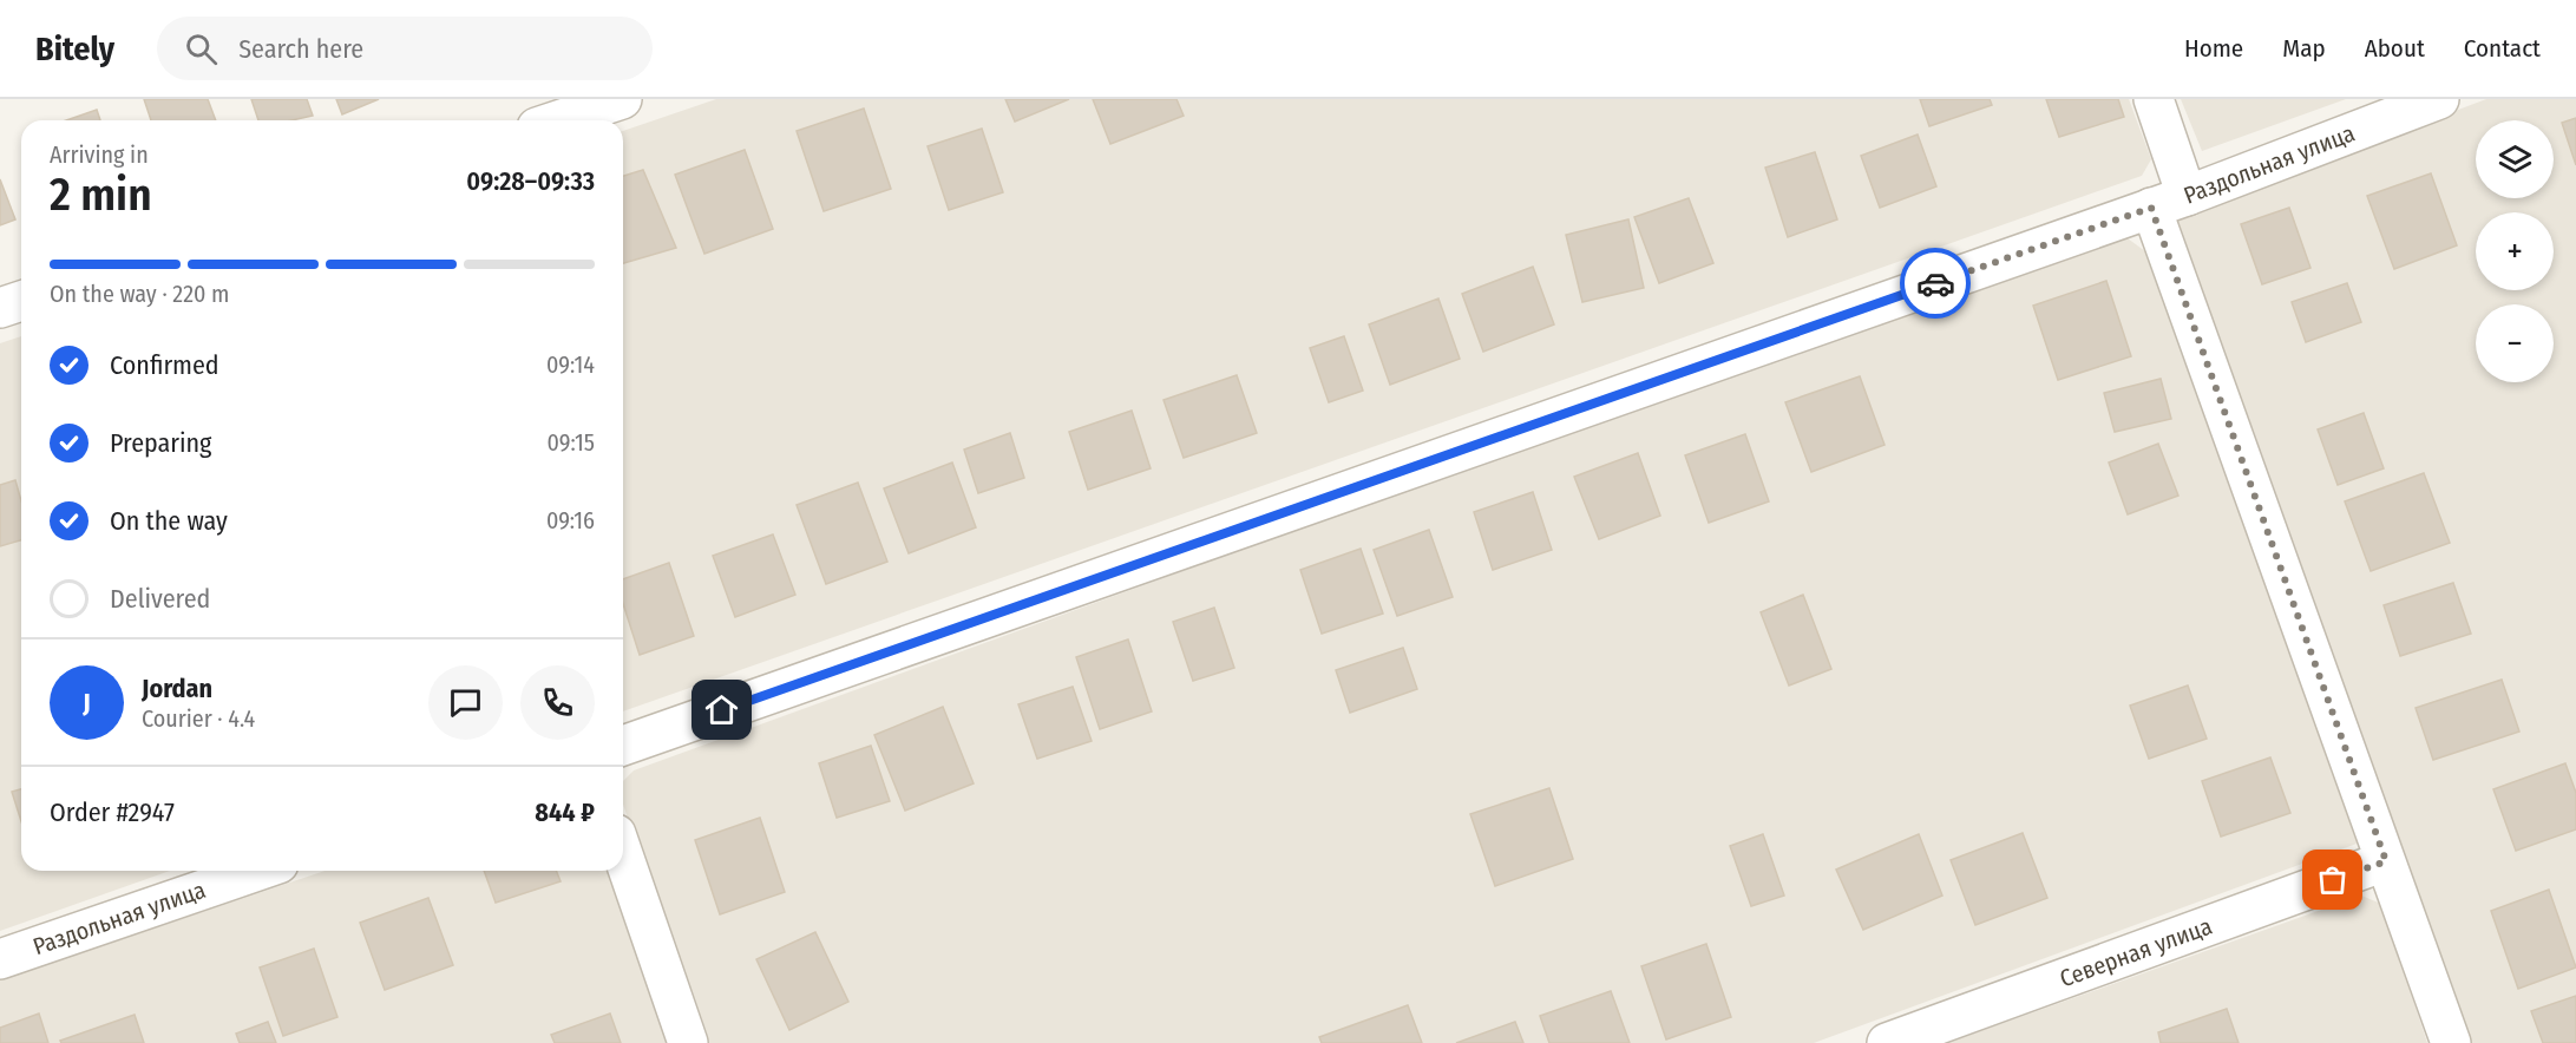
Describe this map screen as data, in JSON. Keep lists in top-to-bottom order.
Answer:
{
  "streets": {
    "street": ["Раздольная улица", "Северная улица"]
  },
  "page": {
    "header": "Bitely",
    "search": "Search here",
    "nav": [
      "Home",
      "Map",
      "About",
      "Contact"
    ],
    "map_buttons": ["+", "−"],
    "heading": ["2 min", "Arriving in", "09:28–09:33"],
    "panel": [
      "Jordan",
      "Courier · 4.4",
      "Order #2947",
      "844 ₽"
    ],
    "bar": "On the way · 220 m",
    "list": [
      ["Confirmed", "09:14"],
      ["Preparing", "09:15"],
      ["On the way", "09:16"],
      "Delivered"
    ],
    "round": "J"
  }
}
